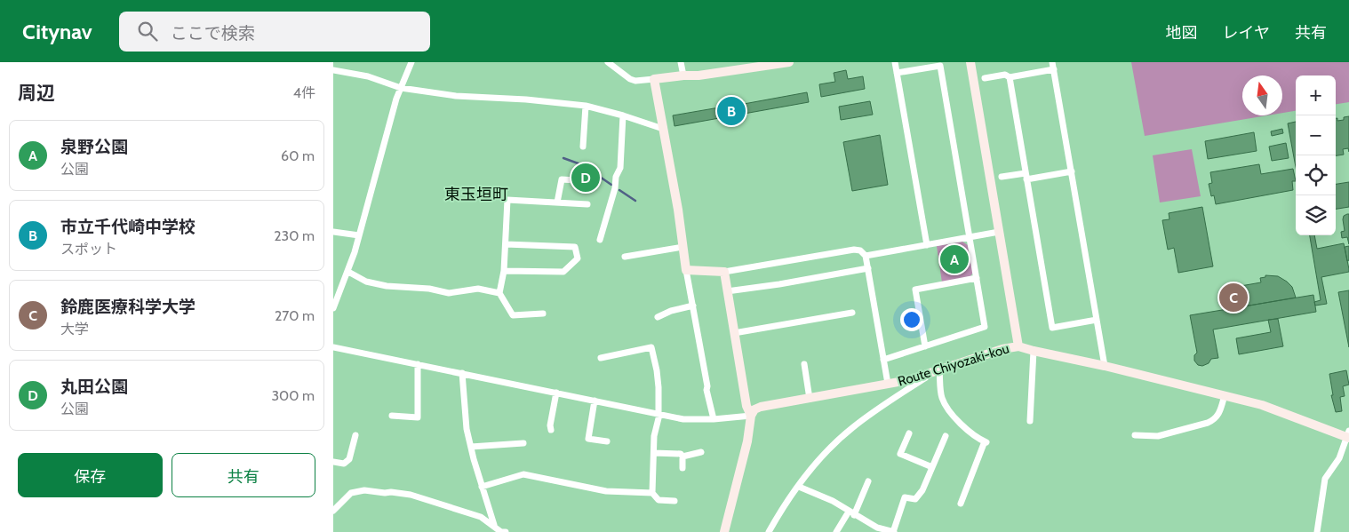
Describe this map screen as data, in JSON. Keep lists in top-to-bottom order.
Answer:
{
  "streets": {
    "street": ["Route Chiyozaki-kou"]
  },
  "districts": ["東玉垣町"],
  "north": "top",
  "page": {
    "header": "Citynav",
    "search": "ここで検索",
    "nav": ["地図", "レイヤ", "共有"],
    "heading": ["周辺", "4件"],
    "map_buttons": ["+", "−"],
    "pins": [
      "B",
      "D",
      "A",
      "C"
    ],
    "list": [
      {
        "mark": "A",
        "name": "泉野公園",
        "note": "公園",
        "value": "60 m"
      },
      {
        "mark": "B",
        "name": "市立千代崎中学校",
        "note": "スポット",
        "value": "230 m"
      },
      {
        "mark": "C",
        "name": "鈴鹿医療科学大学",
        "note": "大学",
        "value": "270 m"
      },
      {
        "mark": "D",
        "name": "丸田公園",
        "note": "公園",
        "value": "300 m"
      }
    ],
    "buttons": ["保存", "共有"]
  }
}
